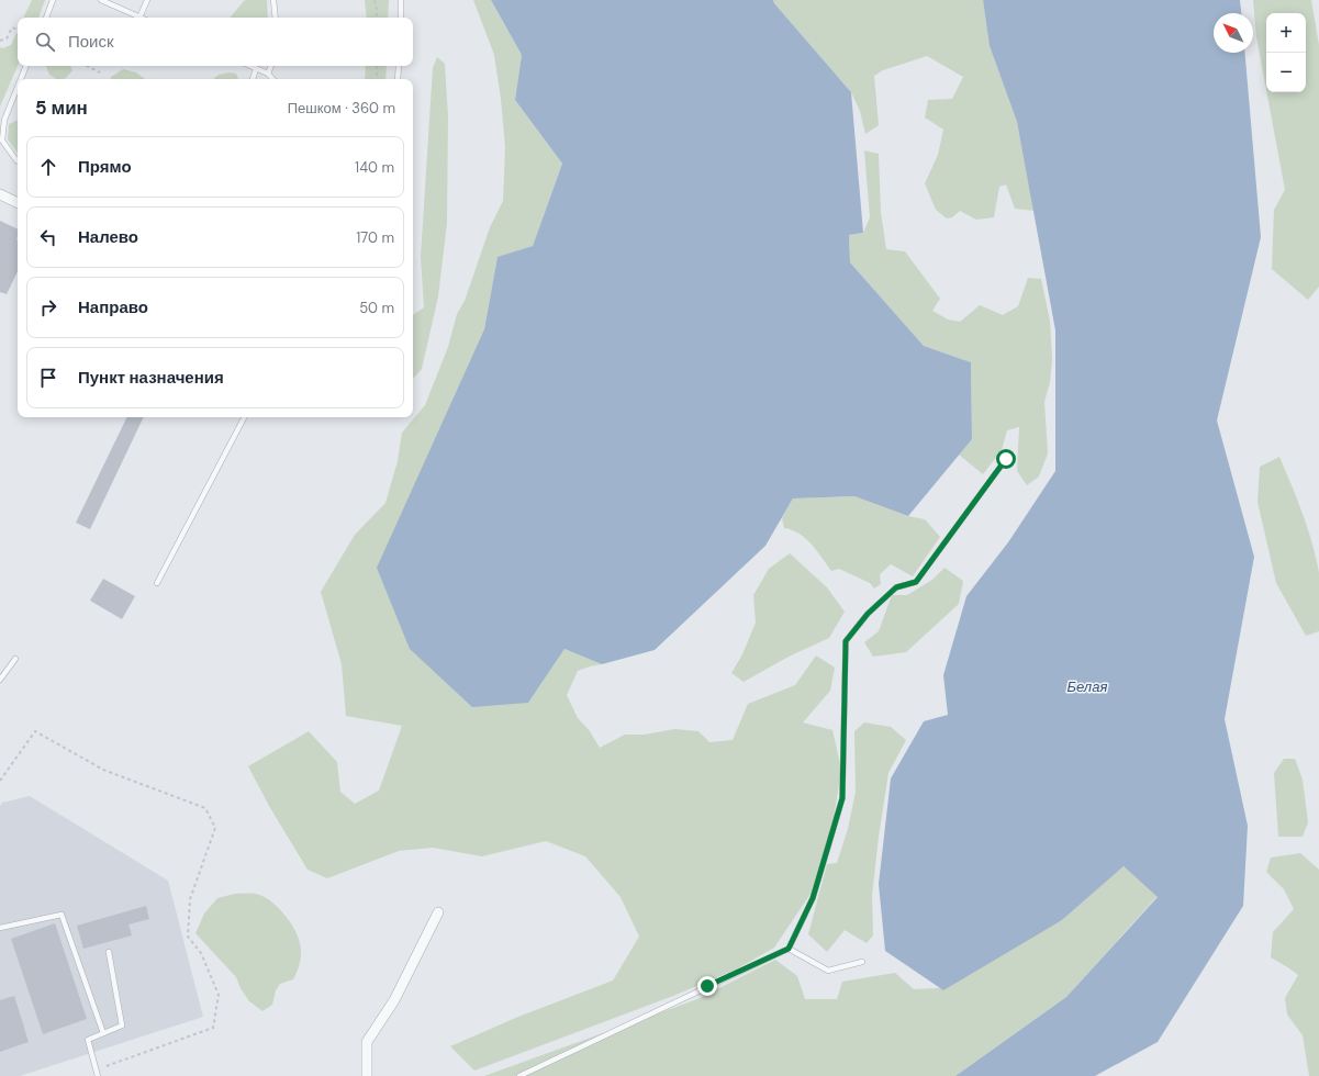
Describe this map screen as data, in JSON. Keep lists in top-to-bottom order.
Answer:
{
  "water": ["Белая"],
  "north": "top left",
  "page": {
    "map_buttons": ["+", "−"],
    "search": "Поиск",
    "heading": ["5 мин", "Пешком · 360 m"],
    "list": [
      ["Прямо", "140 m"],
      ["Налево", "170 m"],
      ["Направо", "50 m"],
      "Пункт назначения"
    ]
  }
}
